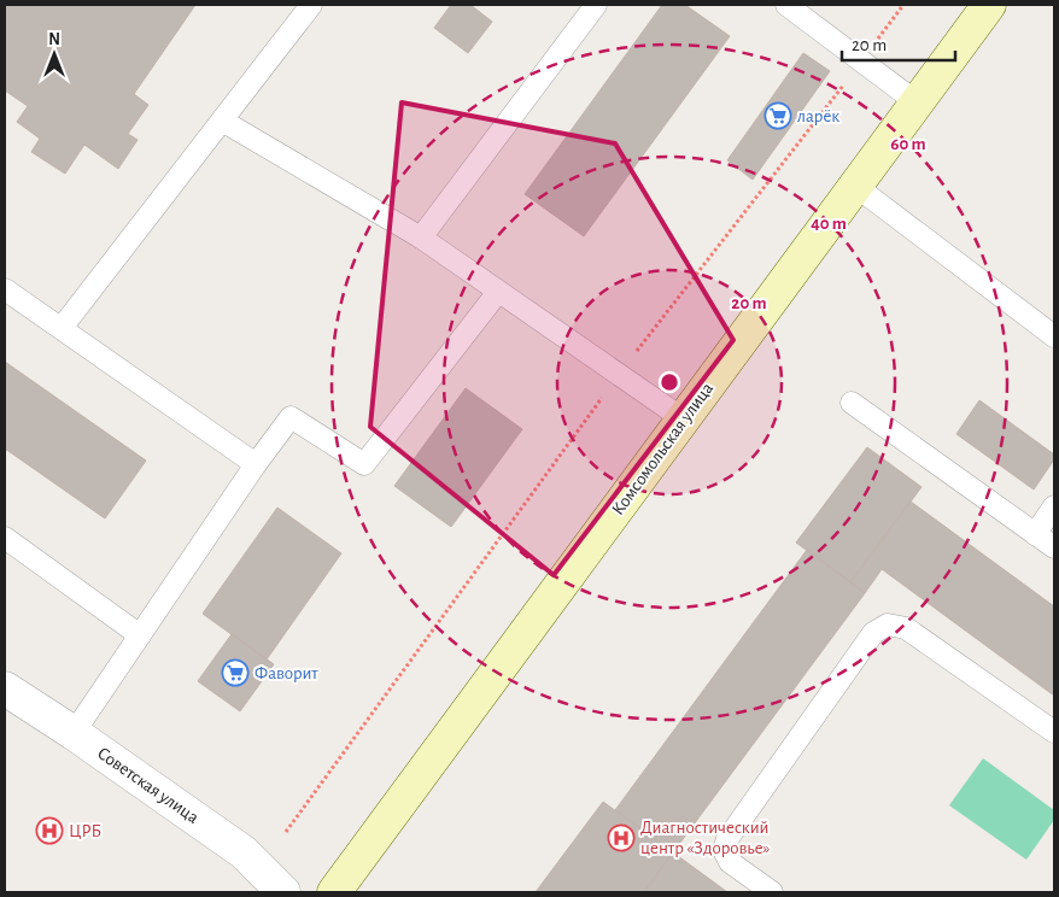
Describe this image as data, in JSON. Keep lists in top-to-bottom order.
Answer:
{
  "streets": {
    "main road": ["Комсомольская улица"],
    "street": ["Советская улица"]
  },
  "places": {
    "supermarket": ["ларёк", "Фаворит"],
    "hospital": ["ЦРБ", "Диагностический центр «Здоровье»"]
  },
  "scale_bar": "20 m",
  "north": "top",
  "rings": ["60 m", "40 m", "20 m"]
}
